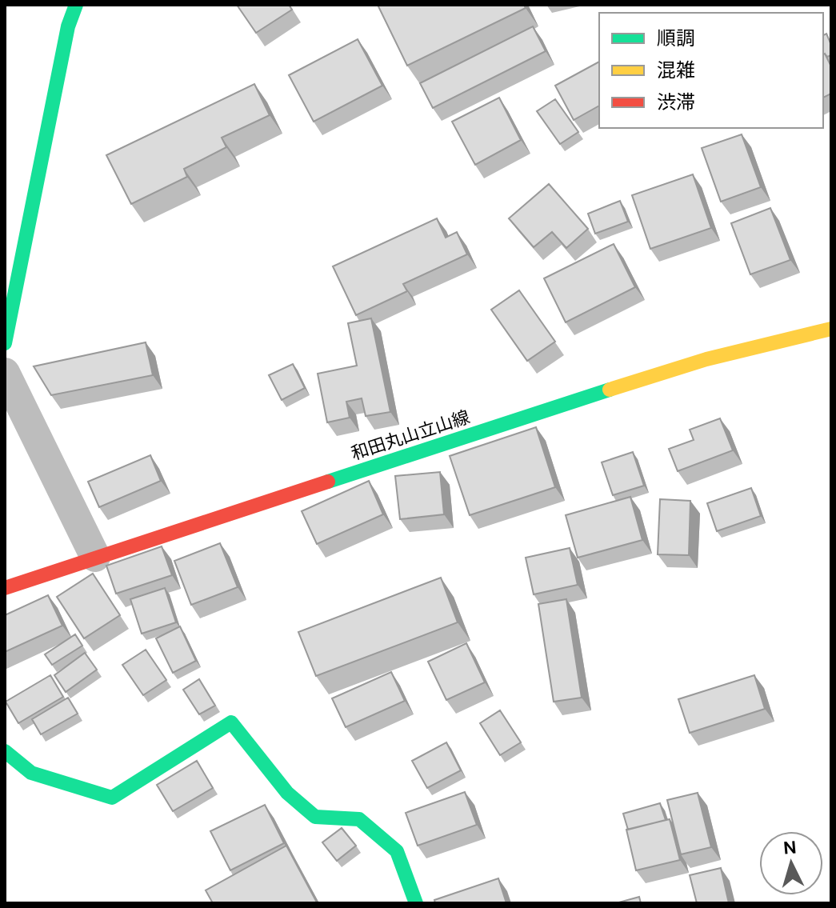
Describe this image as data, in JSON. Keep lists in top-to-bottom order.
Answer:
{
  "streets": {
    "street": ["和田丸山立山線"]
  },
  "legend": ["順調", "混雑", "渋滞"],
  "north": "top"
}
